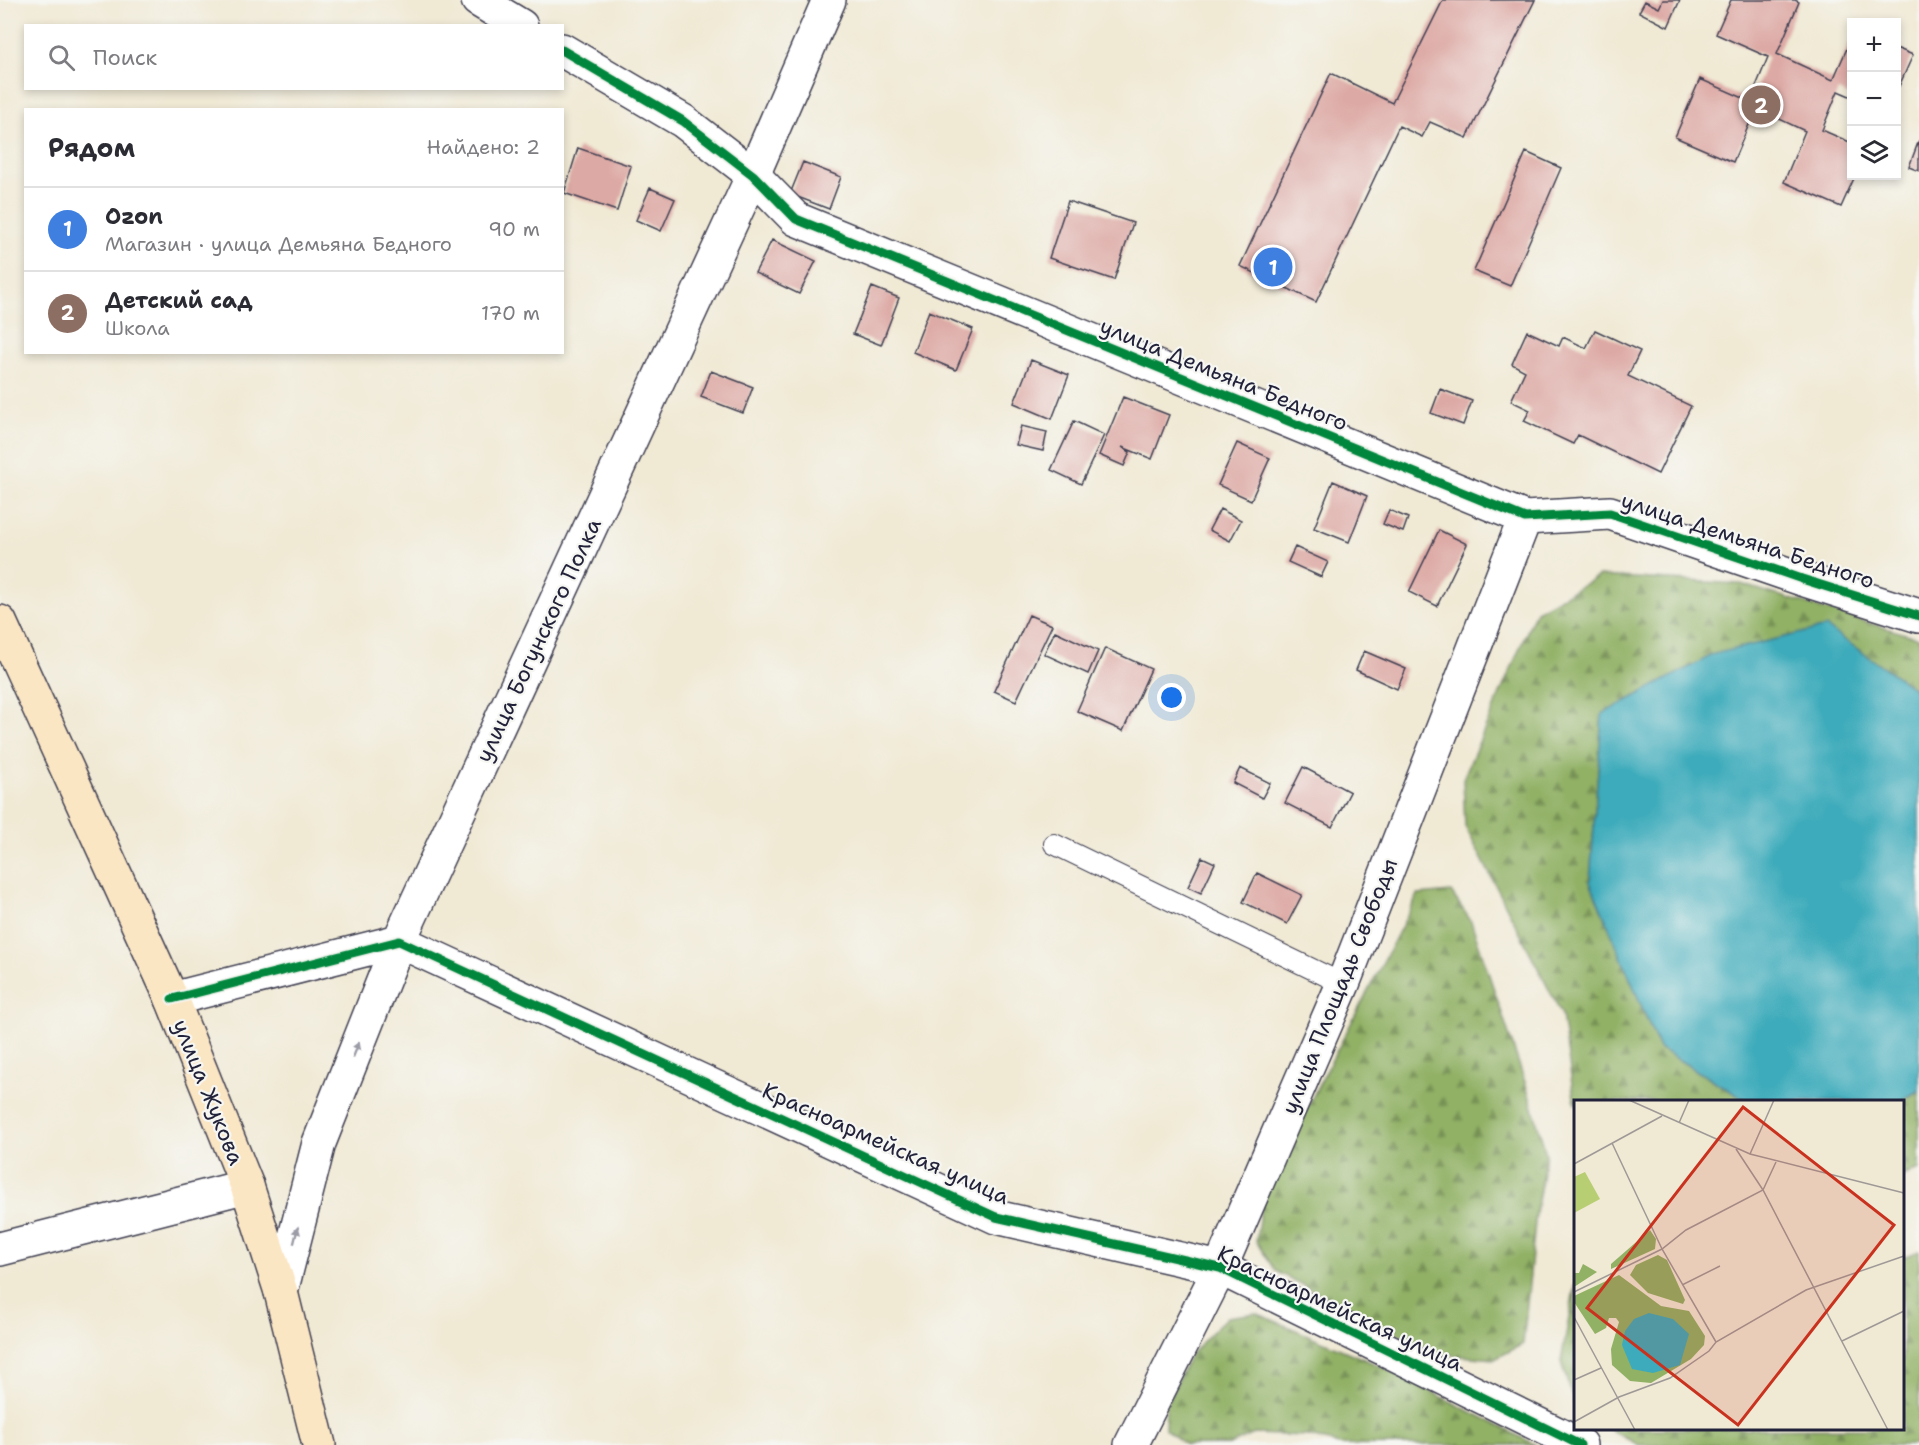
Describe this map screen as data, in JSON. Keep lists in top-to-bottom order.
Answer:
{
  "streets": {
    "main road": ["улица Жукова"],
    "street": [
      "улица Демьяна Бедного",
      "улица Богунского Полка",
      "улица Площадь Свободы",
      "Красноармейская улица"
    ]
  },
  "crossings": [
    ["улица Демьяна Бедного", "улица Богунского Полка"],
    ["улица Демьяна Бедного", "улица Площадь Свободы"],
    ["улица Богунского Полка", "улица Жукова"],
    ["улица Богунского Полка", "Красноармейская улица"],
    ["улица Площадь Свободы", "Красноармейская улица"]
  ],
  "page": {
    "map_buttons": ["+", "−"],
    "search": "Поиск",
    "pins": ["2", "1"],
    "heading": ["Рядом", "Найдено: 2"],
    "list": [
      {
        "mark": "1",
        "name": "Ozon",
        "note": "Магазин · улица Демьяна Бедного",
        "value": "90 m"
      },
      {
        "mark": "2",
        "name": "Детский сад",
        "note": "Школа",
        "value": "170 m"
      }
    ]
  }
}
